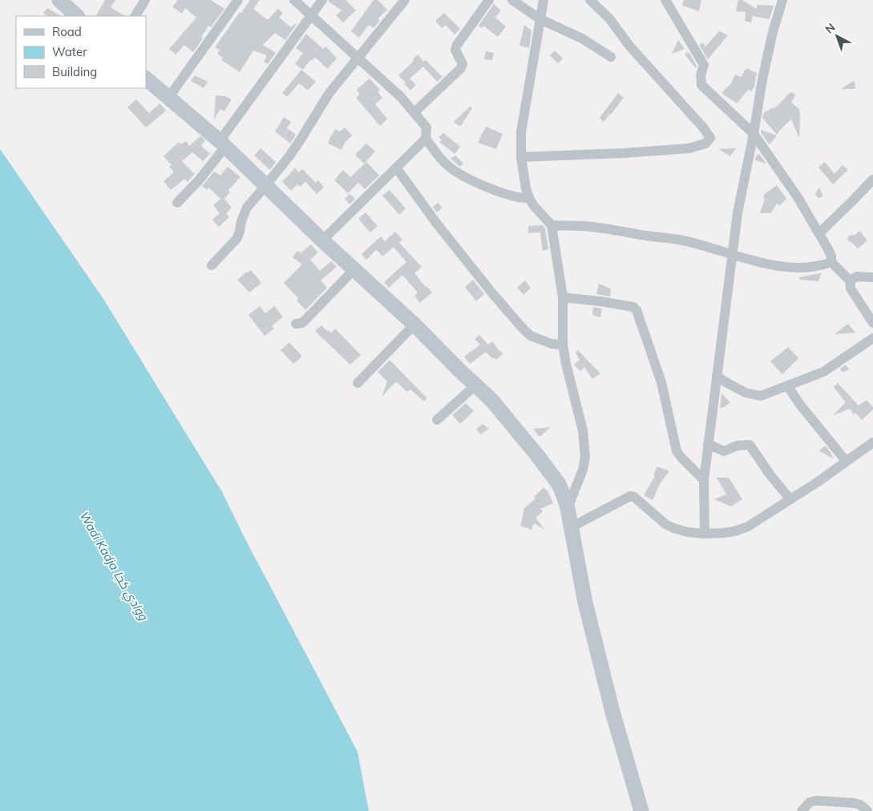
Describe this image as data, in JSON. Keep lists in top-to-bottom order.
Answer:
{
  "water": ["Wadi Kadja ووادي كجا"],
  "legend": ["Road", "Water", "Building"],
  "north": "top left"
}
